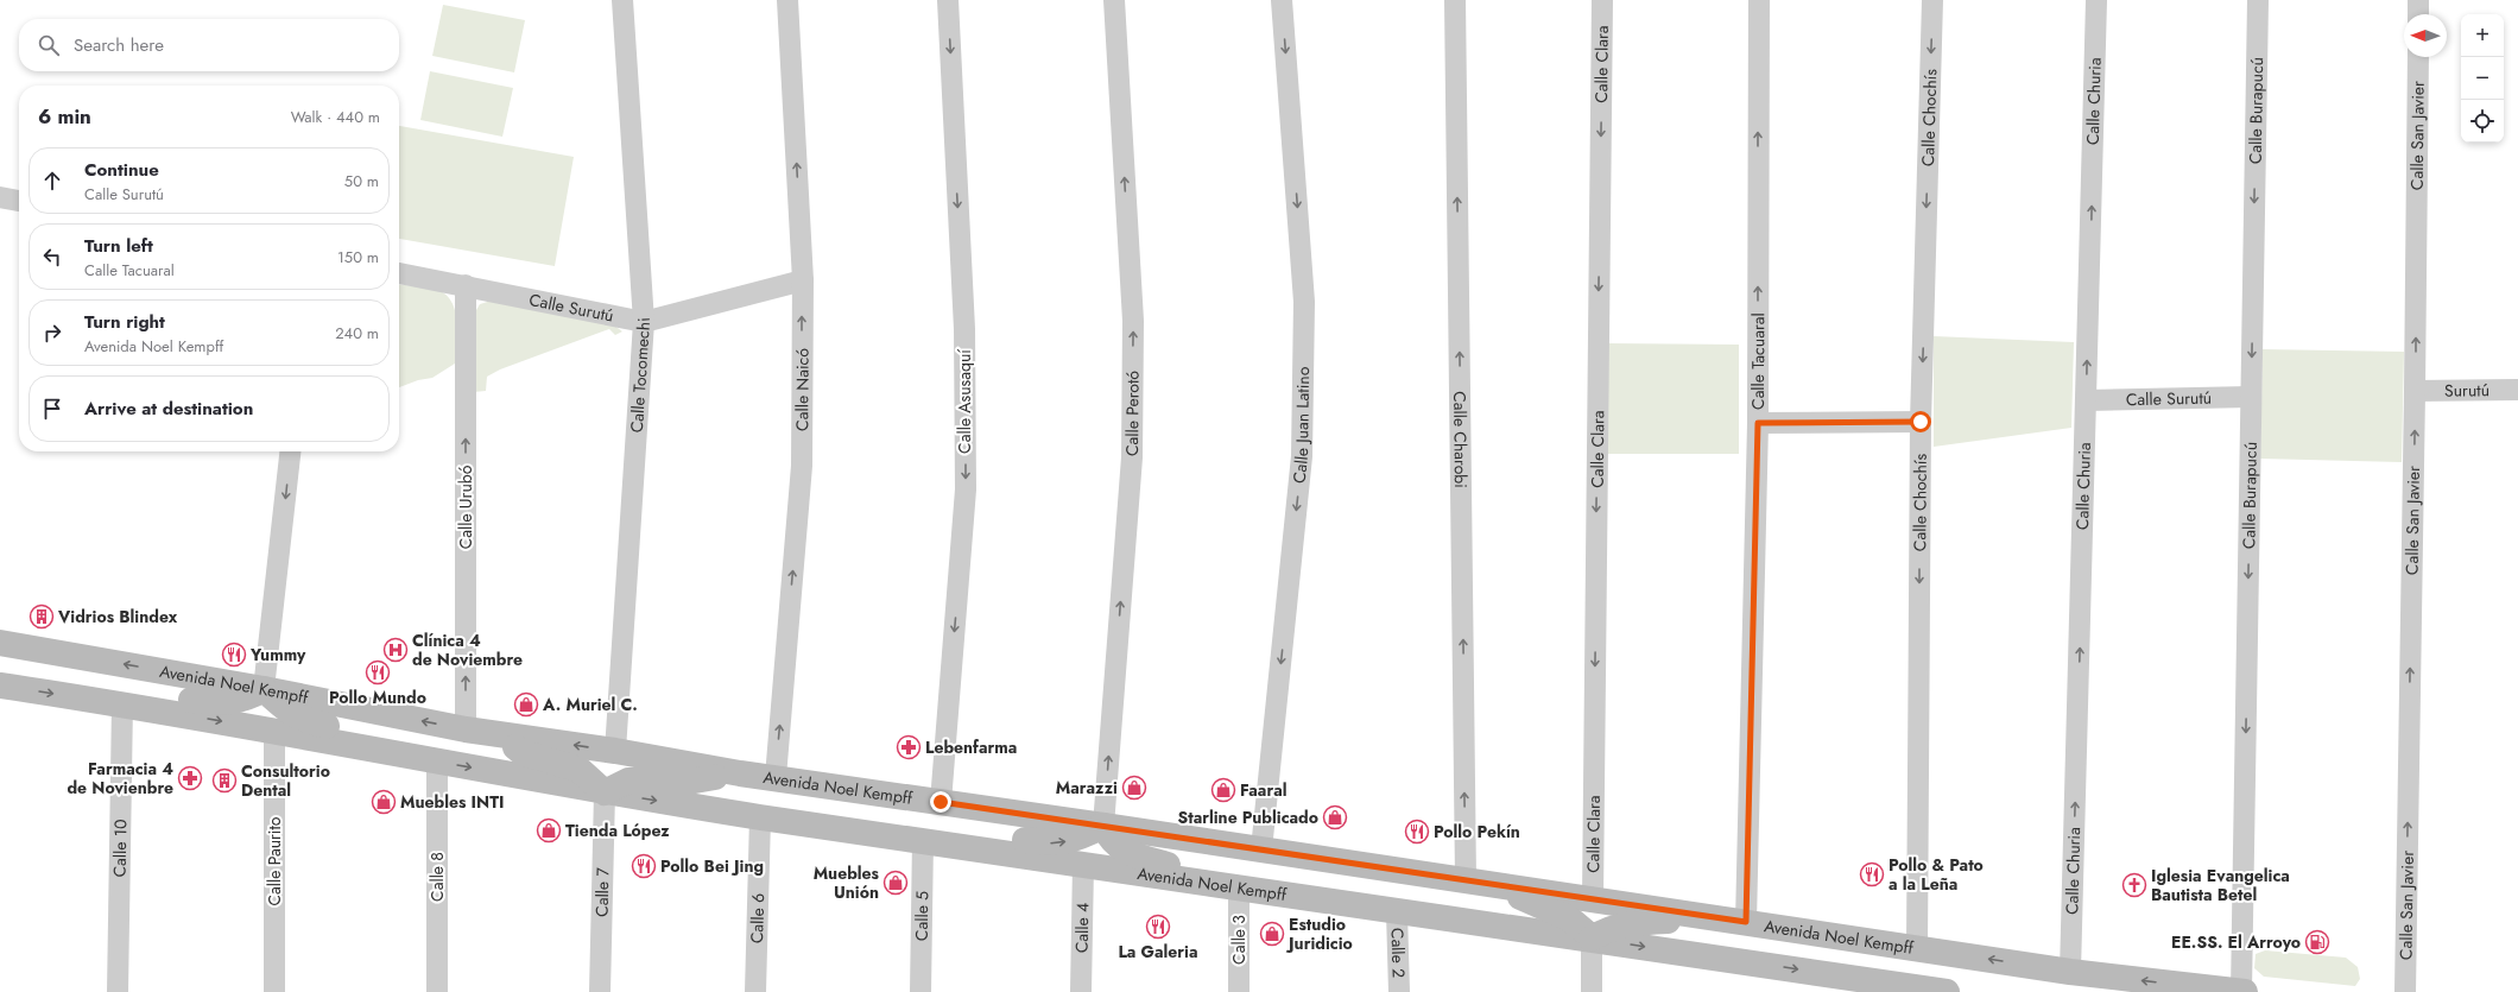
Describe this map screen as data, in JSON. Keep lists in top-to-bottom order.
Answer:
{
  "streets": {
    "main road": ["Avenida Noel Kempff"],
    "street": [
      "Calle Clara",
      "Calle Churia",
      "Calle Burapucú",
      "Calle Chochís",
      "Calle San Javier",
      "Calle Surutú",
      "Calle Tacuaral",
      "Calle Tocomechi",
      "Calle Naicó",
      "Surutú",
      "Calle Asusaquí",
      "Calle Perotó",
      "Calle Juan Latino",
      "Calle Charobi",
      "Calle Urubó",
      "Calle 10",
      "Calle Paurito",
      "Calle 8",
      "Calle 7",
      "Calle 5",
      "Calle 6",
      "Calle 4",
      "Calle 3",
      "Calle 2"
    ]
  },
  "crossings": [
    ["Calle Clara", "Avenida Noel Kempff"],
    ["Calle Churia", "Calle Surutú"],
    ["Calle Churia", "Avenida Noel Kempff"],
    ["Calle Burapucú", "Calle Surutú"],
    ["Calle Burapucú", "Avenida Noel Kempff"],
    ["Calle Chochís", "Avenida Noel Kempff"],
    ["Calle San Javier", "Surutú"],
    ["Calle Surutú", "Calle Tocomechi"],
    ["Calle Surutú", "Calle Naicó"],
    ["Calle Surutú", "Calle Urubó"],
    ["Calle Tacuaral", "Avenida Noel Kempff"],
    ["Calle Tocomechi", "Avenida Noel Kempff"],
    ["Calle Naicó", "Avenida Noel Kempff"],
    ["Calle Asusaquí", "Avenida Noel Kempff"],
    ["Calle Perotó", "Avenida Noel Kempff"],
    ["Calle Juan Latino", "Avenida Noel Kempff"],
    ["Calle Charobi", "Avenida Noel Kempff"],
    ["Calle Urubó", "Avenida Noel Kempff"],
    ["Avenida Noel Kempff", "Calle 10"],
    ["Avenida Noel Kempff", "Calle Paurito"],
    ["Avenida Noel Kempff", "Calle 8"],
    ["Avenida Noel Kempff", "Calle 7"],
    ["Avenida Noel Kempff", "Calle 5"],
    ["Avenida Noel Kempff", "Calle 6"],
    ["Avenida Noel Kempff", "Calle 4"],
    ["Avenida Noel Kempff", "Calle 3"],
    ["Avenida Noel Kempff", "Calle 2"]
  ],
  "one_way": [
    "Calle Clara",
    "Calle Churia",
    "Calle Burapucú",
    "Calle Chochís",
    "Calle San Javier",
    "Calle Tacuaral",
    "Calle Naicó",
    "Calle Asusaquí",
    "Calle Perotó",
    "Calle Juan Latino",
    "Calle Charobi"
  ],
  "places": {
    "building": ["Vidrios Blindex", "Consultorio Dental"],
    "hospital": ["Clínica 4 de Noviembre"],
    "restaurant": [
      "Yummy",
      "Pollo Mundo",
      "Pollo Pekín",
      "Pollo Bei Jing",
      "Pollo & Pato a la Leña",
      "La Galeria"
    ],
    "shop": [
      "A. Muriel C.",
      "Marazzi",
      "Faaral",
      "Muebles INTI",
      "Starline Publicado",
      "Tienda López",
      "Muebles Unión",
      "Estudio Juridicio"
    ],
    "pharmacy": ["Lebenfarma", "Farmacia 4 de Novienbre"],
    "church": ["Iglesia Evangelica Bautista Betel"],
    "fuel station": ["EE.SS. El Arroyo"]
  },
  "north": "left",
  "page": {
    "map_buttons": ["+", "−"],
    "search": "Search here",
    "heading": ["6 min", "Walk · 440 m"],
    "list": [
      ["Continue", "Calle Surutú", "50 m"],
      ["Turn left", "Calle Tacuaral", "150 m"],
      ["Turn right", "Avenida Noel Kempff", "240 m"],
      "Arrive at destination"
    ]
  }
}
